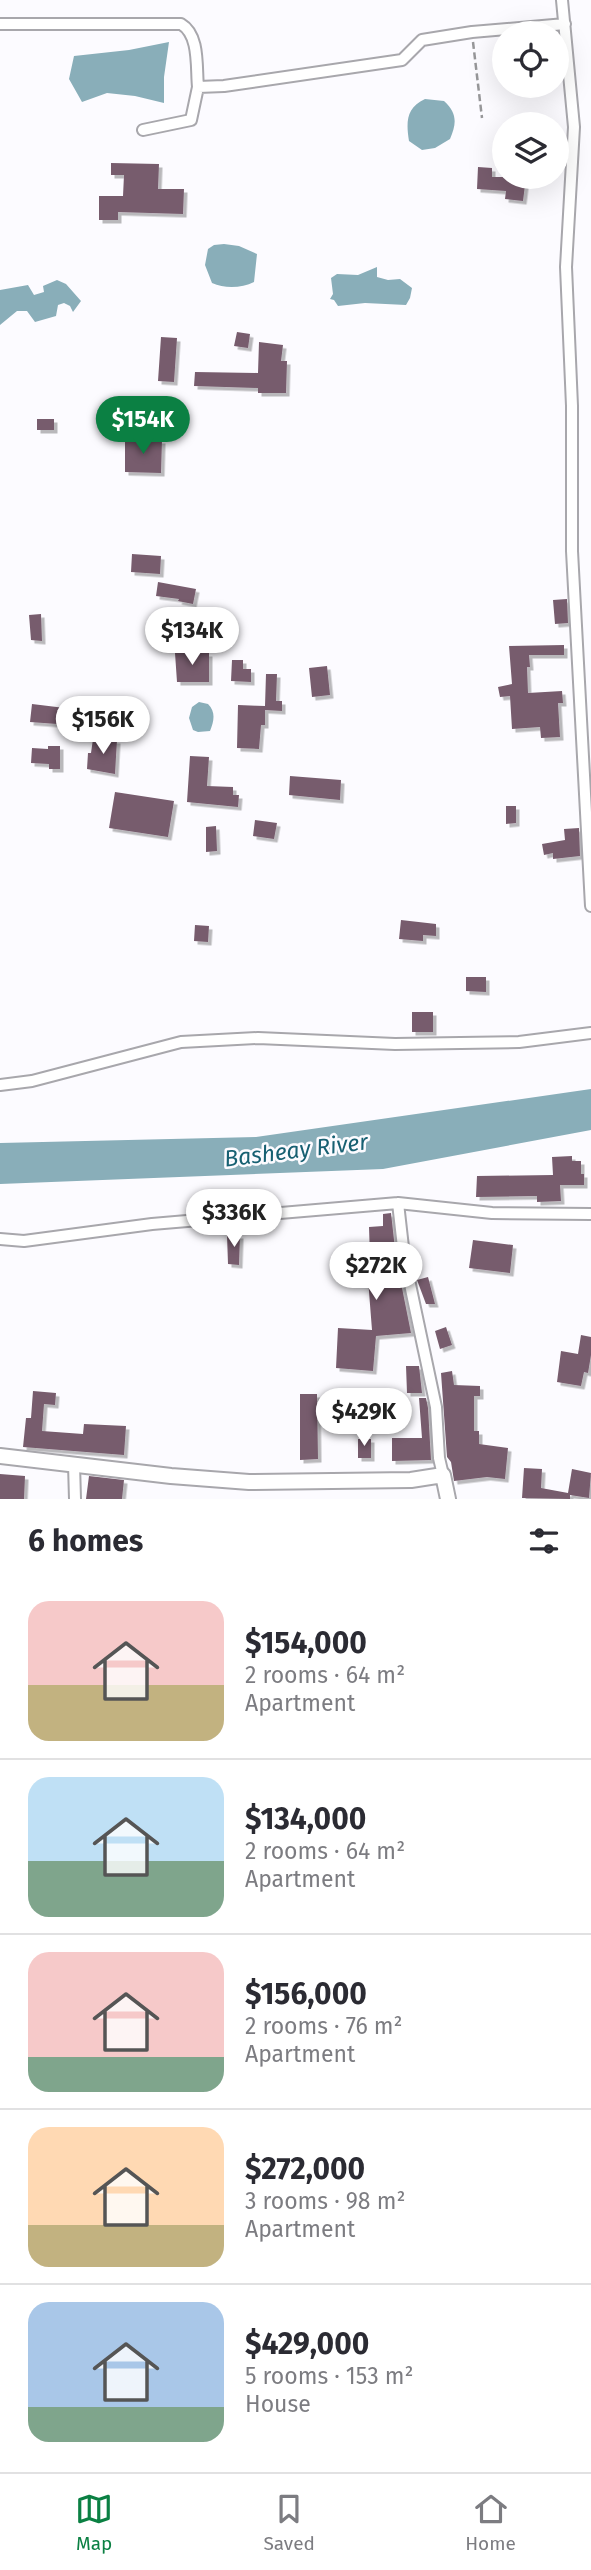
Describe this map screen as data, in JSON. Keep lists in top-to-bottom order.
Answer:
{
  "water": ["Basheay River"],
  "page": {
    "price": [
      "$154K",
      "$134K",
      "$156K",
      "$336K",
      "$272K",
      "$429K"
    ],
    "heading": "6 homes",
    "list": [
      {
        "name": "$154,000",
        "note": "2 rooms · 64 m² · Apartment"
      },
      {
        "name": "$134,000",
        "note": "2 rooms · 64 m² · Apartment"
      },
      {
        "name": "$156,000",
        "note": "2 rooms · 76 m² · Apartment"
      },
      {
        "name": "$272,000",
        "note": "3 rooms · 98 m² · Apartment"
      },
      {
        "name": "$429,000",
        "note": "5 rooms · 153 m² · House"
      }
    ],
    "tabs": ["Map", "Saved", "Home"]
  }
}
